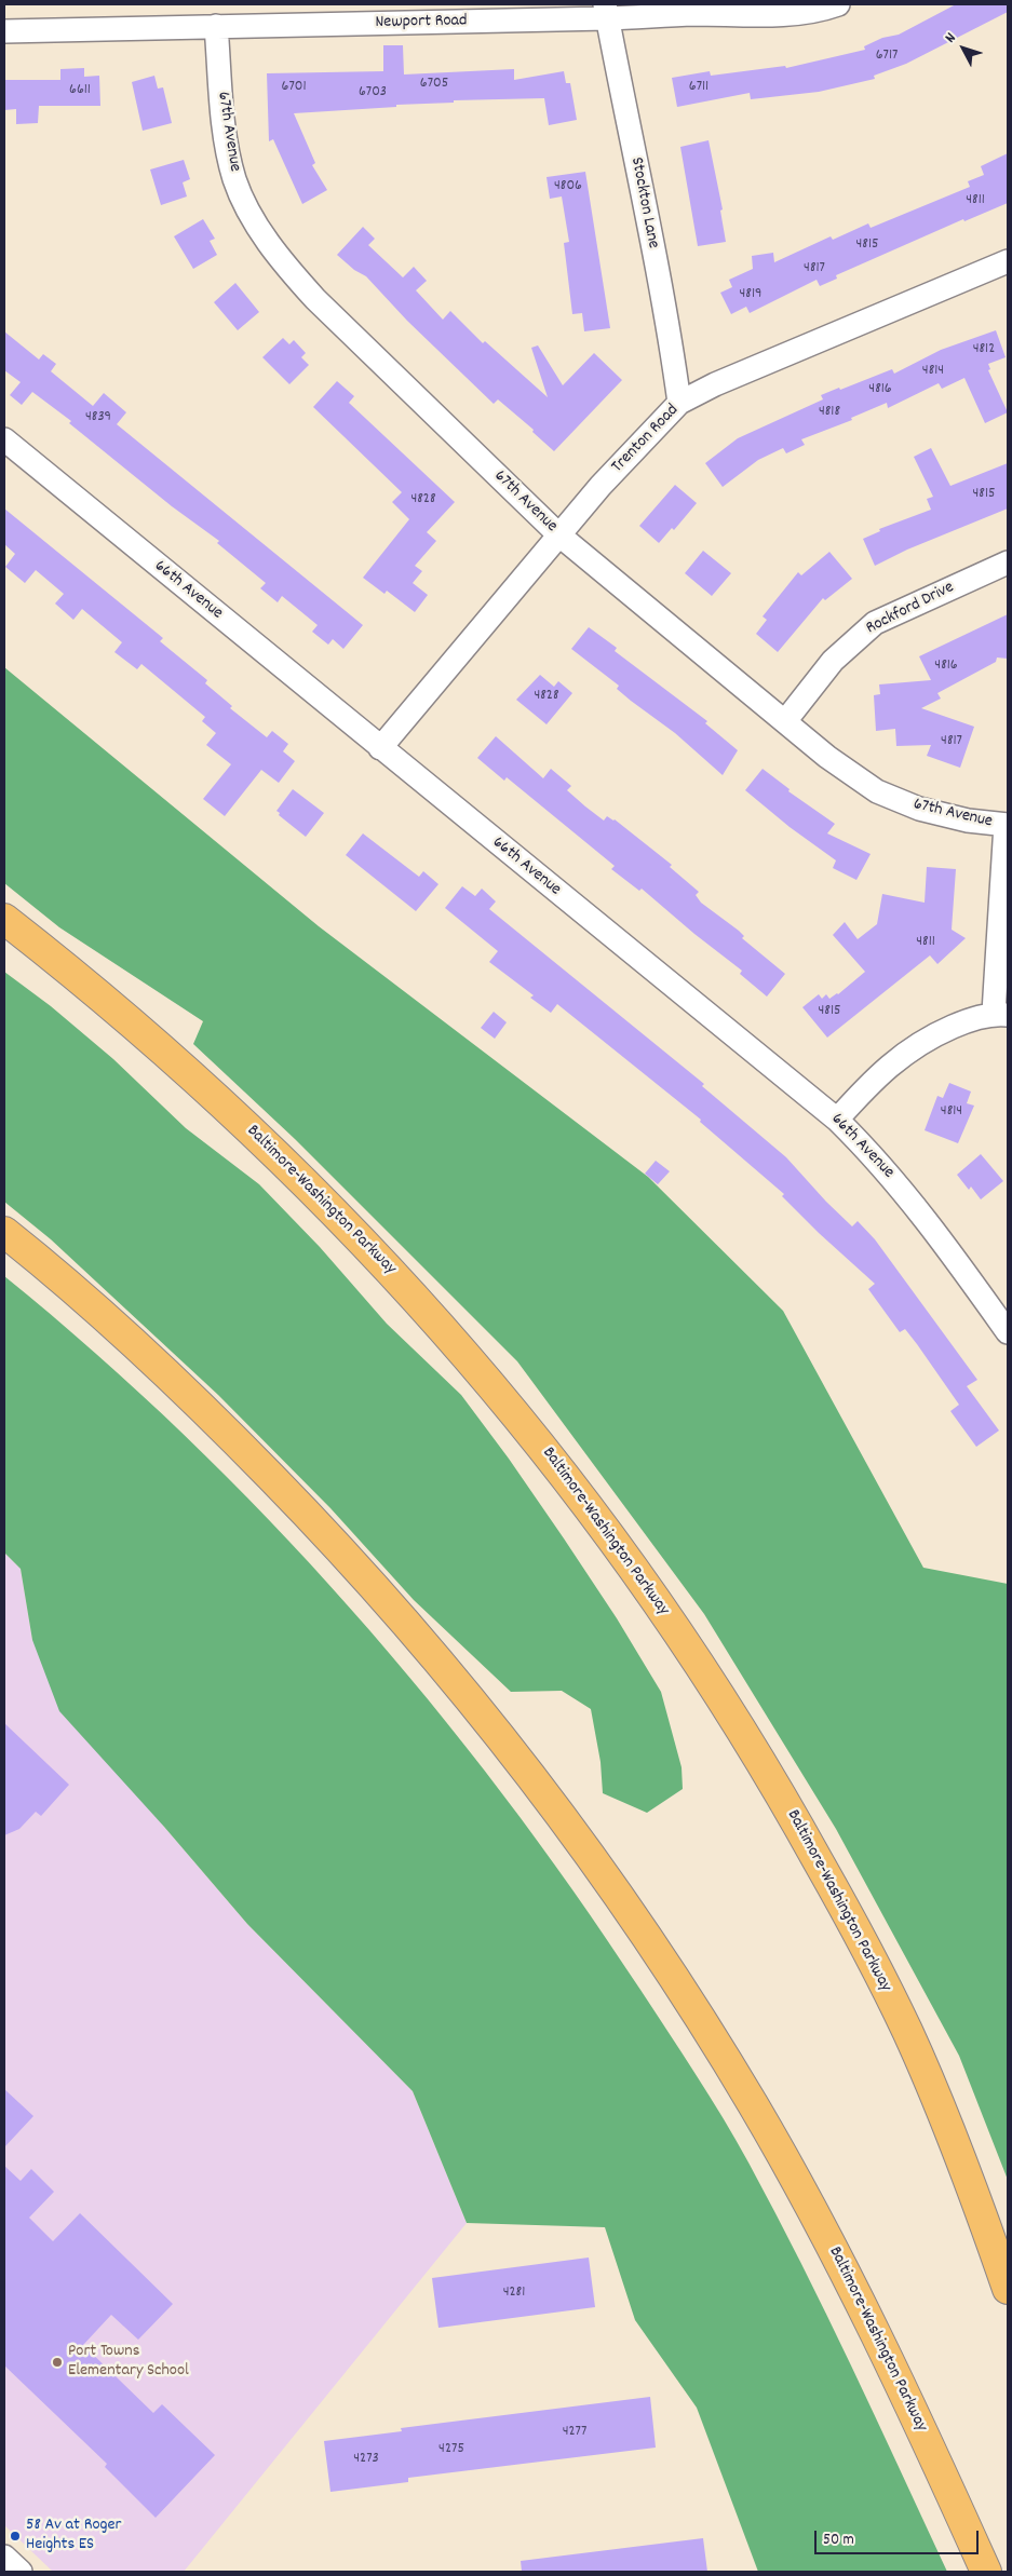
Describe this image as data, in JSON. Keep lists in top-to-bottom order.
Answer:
{
  "streets": {
    "highway": ["Baltimore-Washington Parkway"],
    "street": [
      "Newport Road",
      "67th Avenue",
      "Stockton Lane",
      "Trenton Road",
      "66th Avenue",
      "Rockford Drive"
    ]
  },
  "crossings": [
    ["Newport Road", "67th Avenue"],
    ["Newport Road", "Stockton Lane"],
    ["67th Avenue", "Trenton Road"],
    ["67th Avenue", "Rockford Drive"],
    ["Stockton Lane", "Trenton Road"],
    ["Trenton Road", "66th Avenue"]
  ],
  "places": ["Port Towns Elementary School", "58 Av at Roger Heights ES"],
  "house_numbers": [
    "6717",
    "6705",
    "6701",
    "6711",
    "6611",
    "6703",
    "4806",
    "4811",
    "4815",
    "4817",
    "4819",
    "4812",
    "4814",
    "4816",
    "4818",
    "4839",
    "4815",
    "4828",
    "4816",
    "4828",
    "4817",
    "4811",
    "4815",
    "4814",
    "4281",
    "4277",
    "4275",
    "4273"
  ],
  "scale_bar": "50 m",
  "north": "top left"
}
